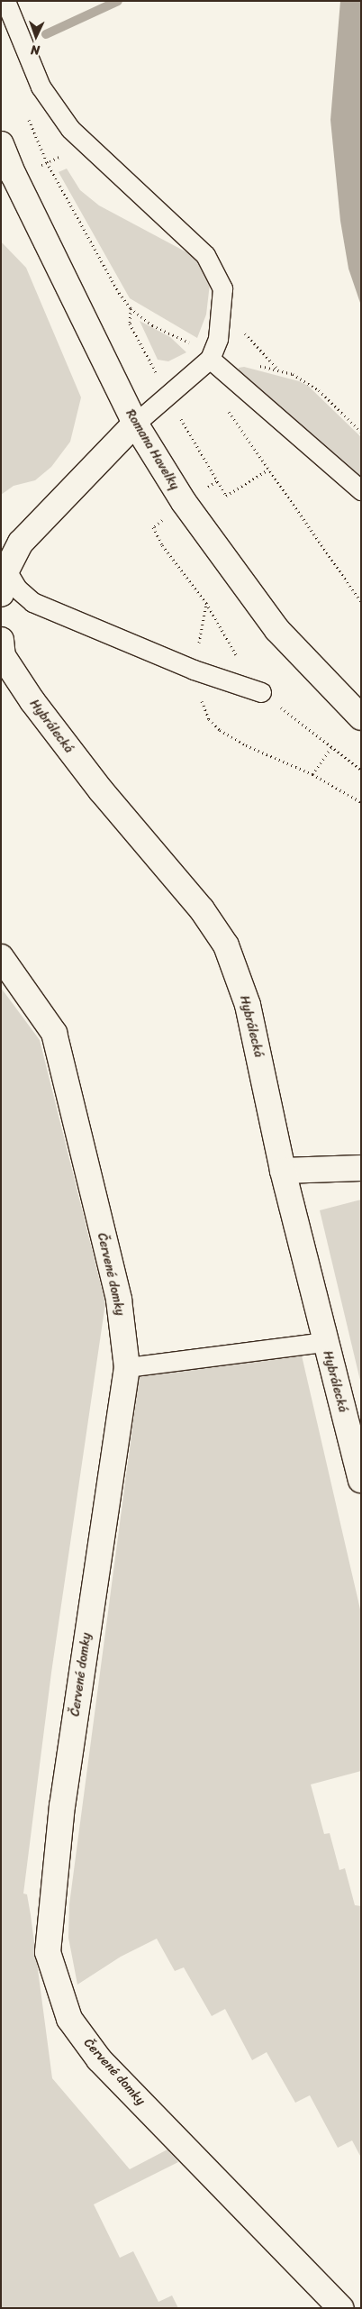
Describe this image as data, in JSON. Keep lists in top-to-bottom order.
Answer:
{
  "streets": {
    "street": ["Romana Havelky", "Hybrálecká", "Červené domky"]
  },
  "north": "bottom"
}
